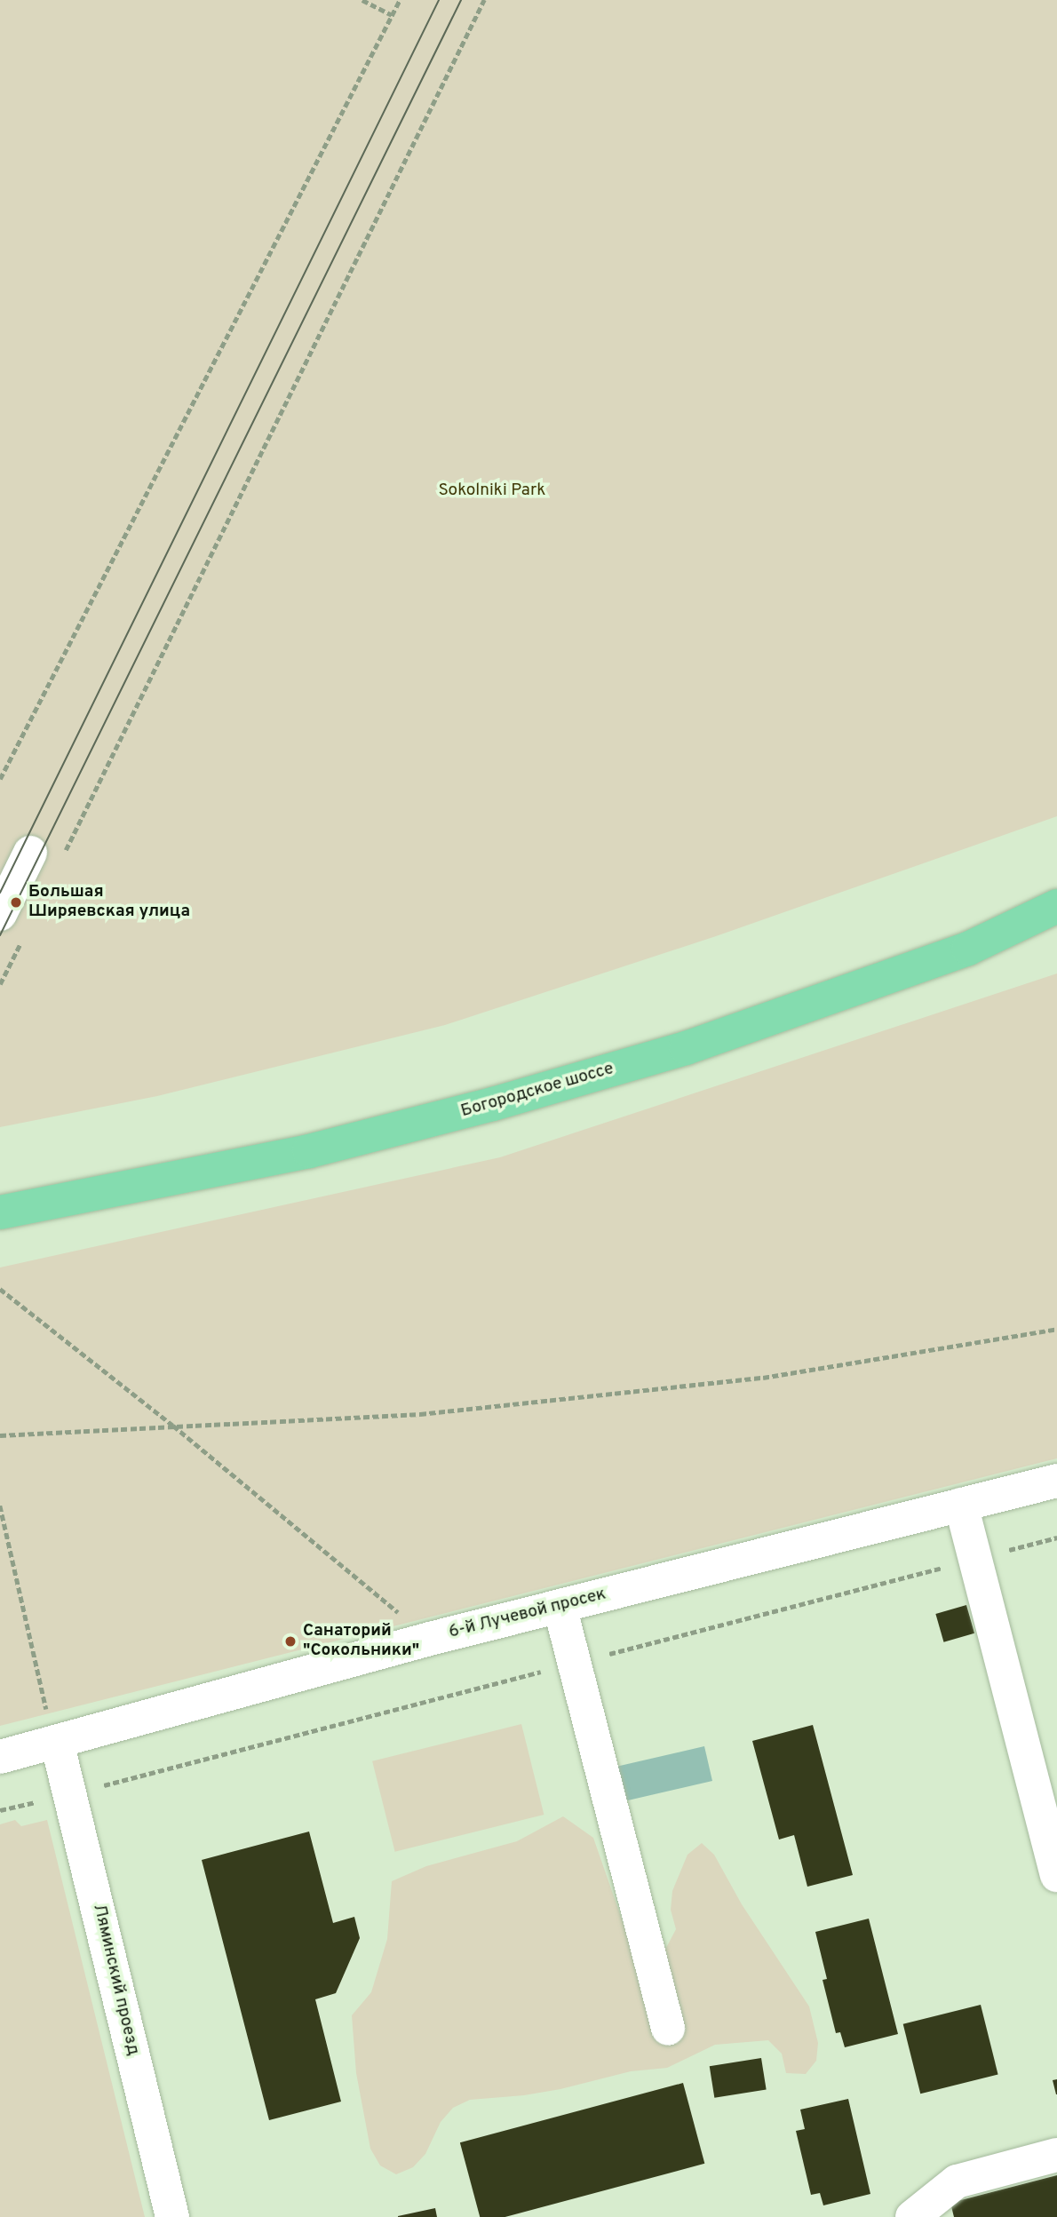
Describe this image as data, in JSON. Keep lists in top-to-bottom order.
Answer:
{
  "streets": {
    "main road": ["Богородское шоссе"],
    "street": ["6-й Лучевой просек", "Ляминский проезд"]
  },
  "crossings": [
    ["6-й Лучевой просек", "Ляминский проезд"]
  ],
  "parks": ["Sokolniki Park"],
  "places": ["Большая Ширяевская улица", "Санаторий \"Сокольники\""]
}
